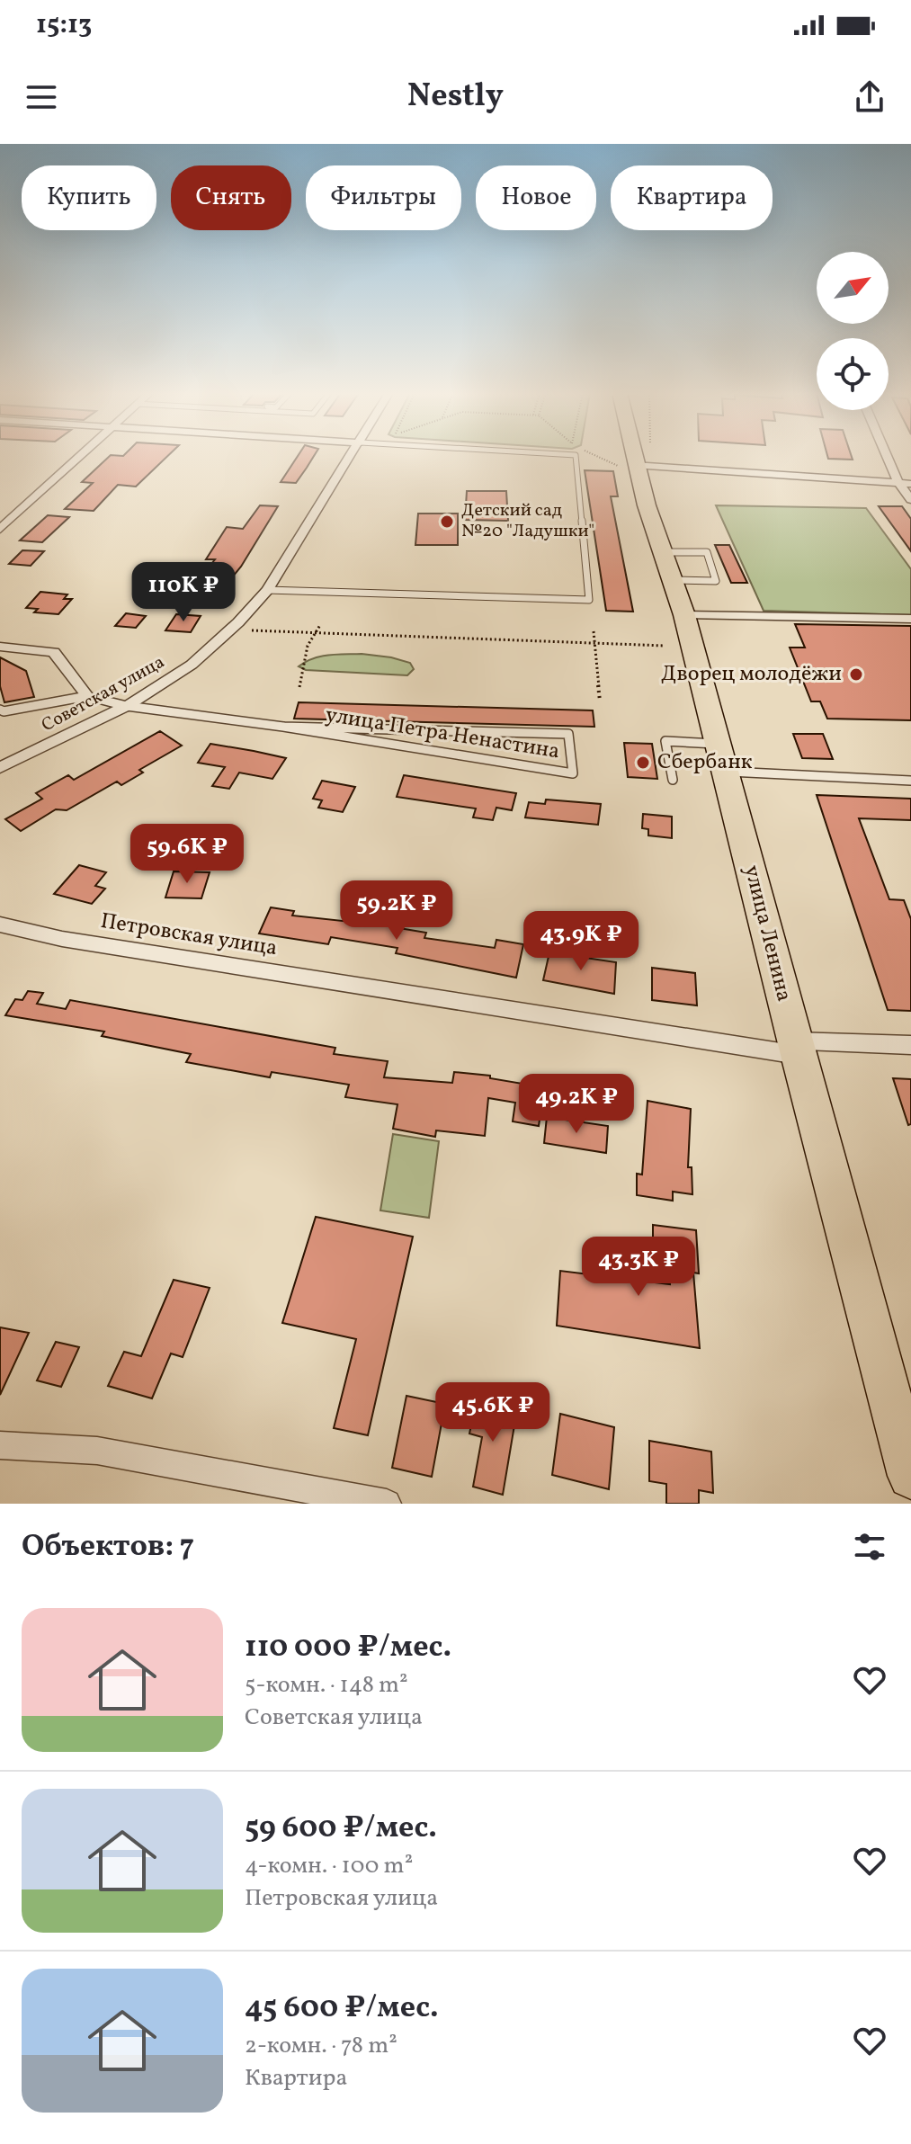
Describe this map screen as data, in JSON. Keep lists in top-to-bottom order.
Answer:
{
  "streets": {
    "main road": ["улица Ленина"],
    "street": ["Советская улица", "Петровская улица"],
    "lane": ["улица Петра Ненастина"]
  },
  "crossings": [
    ["Советская улица", "улица Петра Ненастина"],
    ["улица Ленина", "Петровская улица"]
  ],
  "places": ["Детский сад №20 \"Ладушки\"", "Дворец молодёжи", "Сбербанк"],
  "north": "top right",
  "page": {
    "status": "15:13",
    "header": "Nestly",
    "chip": [
      "Купить",
      "Снять",
      "Фильтры",
      "Новое",
      "Квартира"
    ],
    "price": [
      "110K ₽",
      "59.6K ₽",
      "59.2K ₽",
      "43.9K ₽",
      "49.2K ₽",
      "43.3K ₽",
      "45.6K ₽"
    ],
    "heading": "Объектов: 7",
    "list": [
      {
        "name": "110 000 ₽/мес.",
        "note": "5-комн. · 148 m² · Советская улица"
      },
      {
        "name": "59 600 ₽/мес.",
        "note": "4-комн. · 100 m² · Петровская улица"
      },
      {
        "name": "45 600 ₽/мес.",
        "note": "2-комн. · 78 m² · Квартира"
      }
    ]
  }
}
